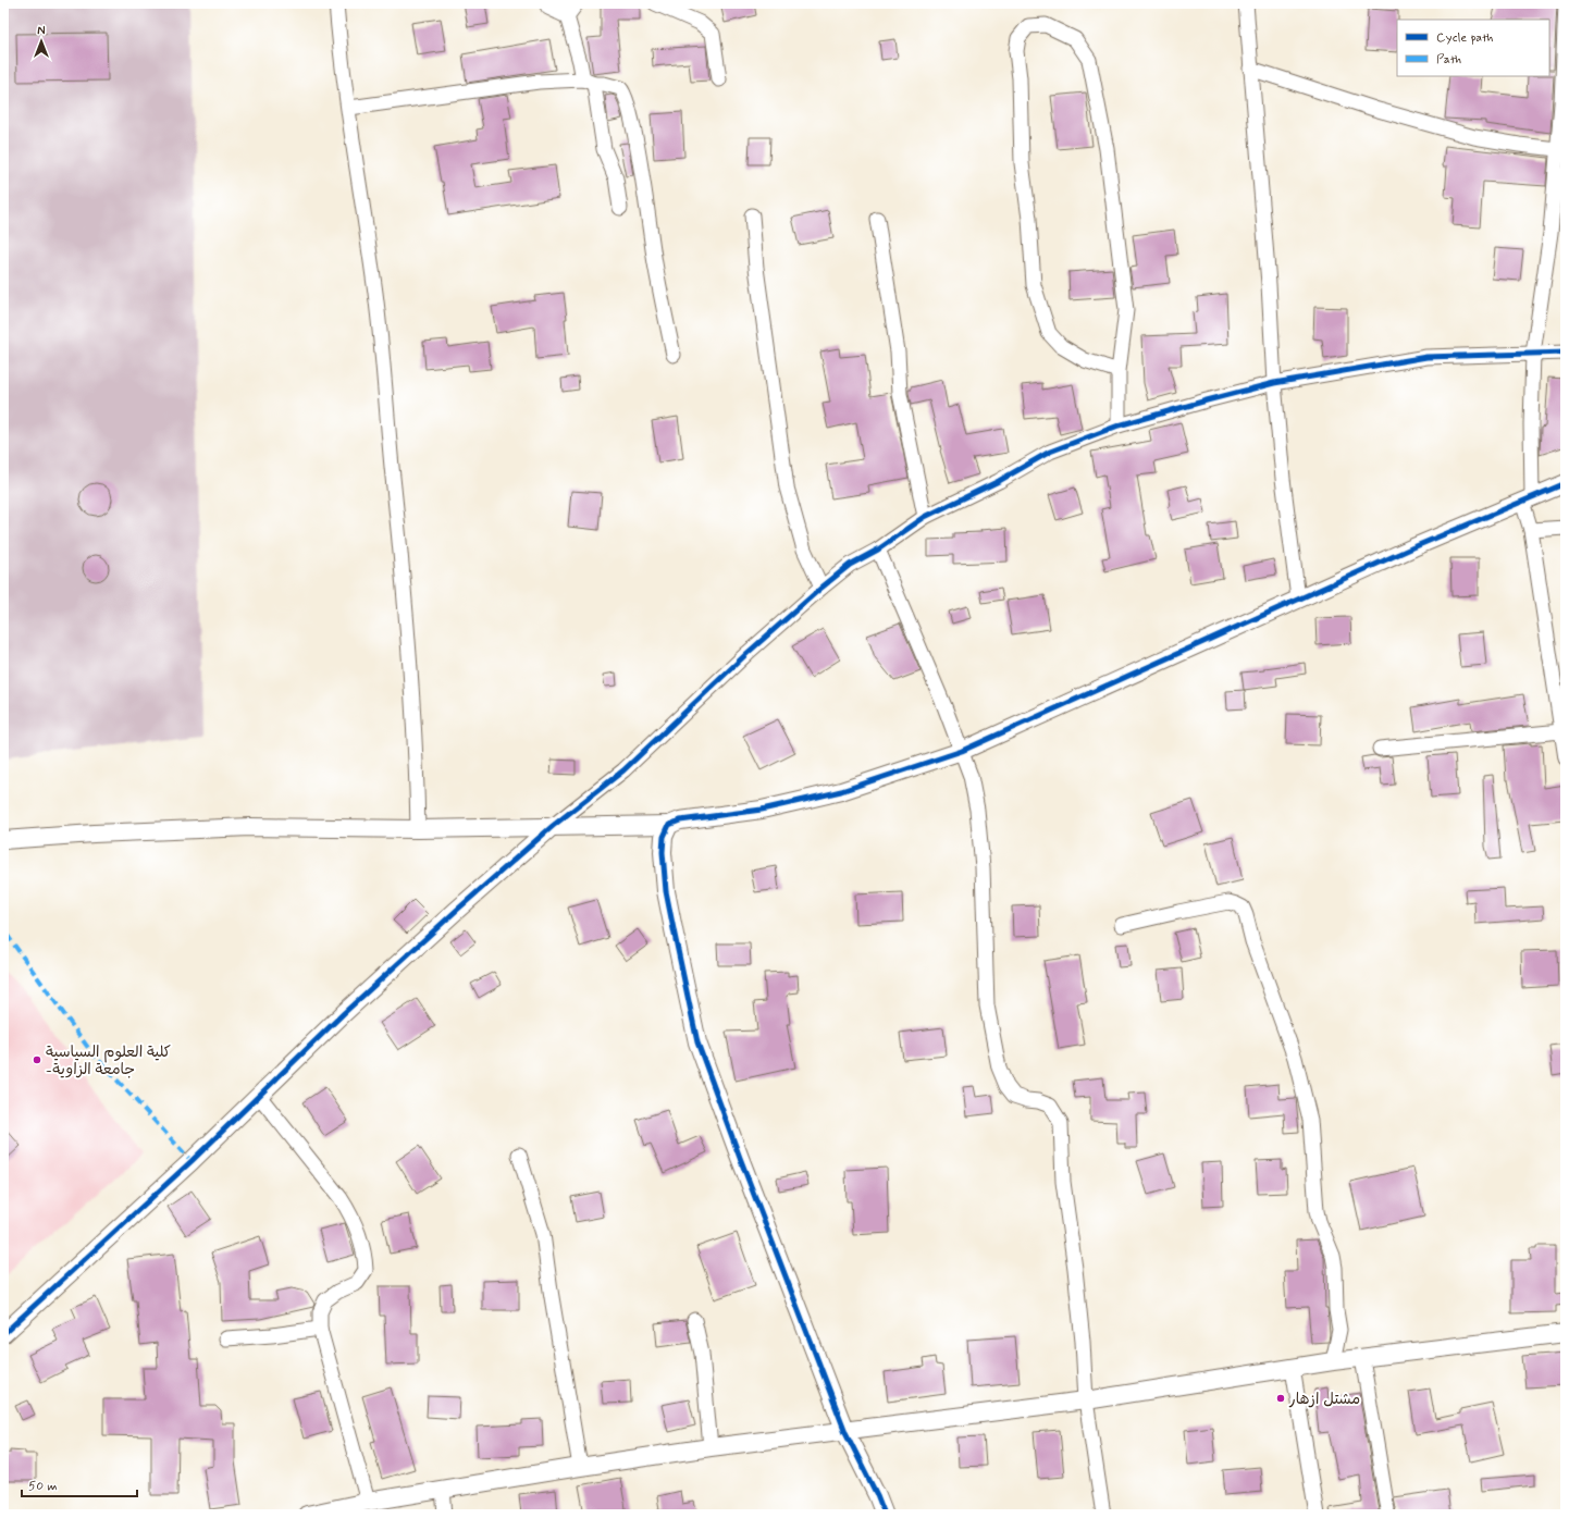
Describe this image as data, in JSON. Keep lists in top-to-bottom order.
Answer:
{
  "places": ["كلية العلوم السياسية -جامعة الزاوية", "مشتل ازهار"],
  "legend": ["Cycle path", "Path"],
  "scale_bar": "50 m",
  "north": "top"
}
